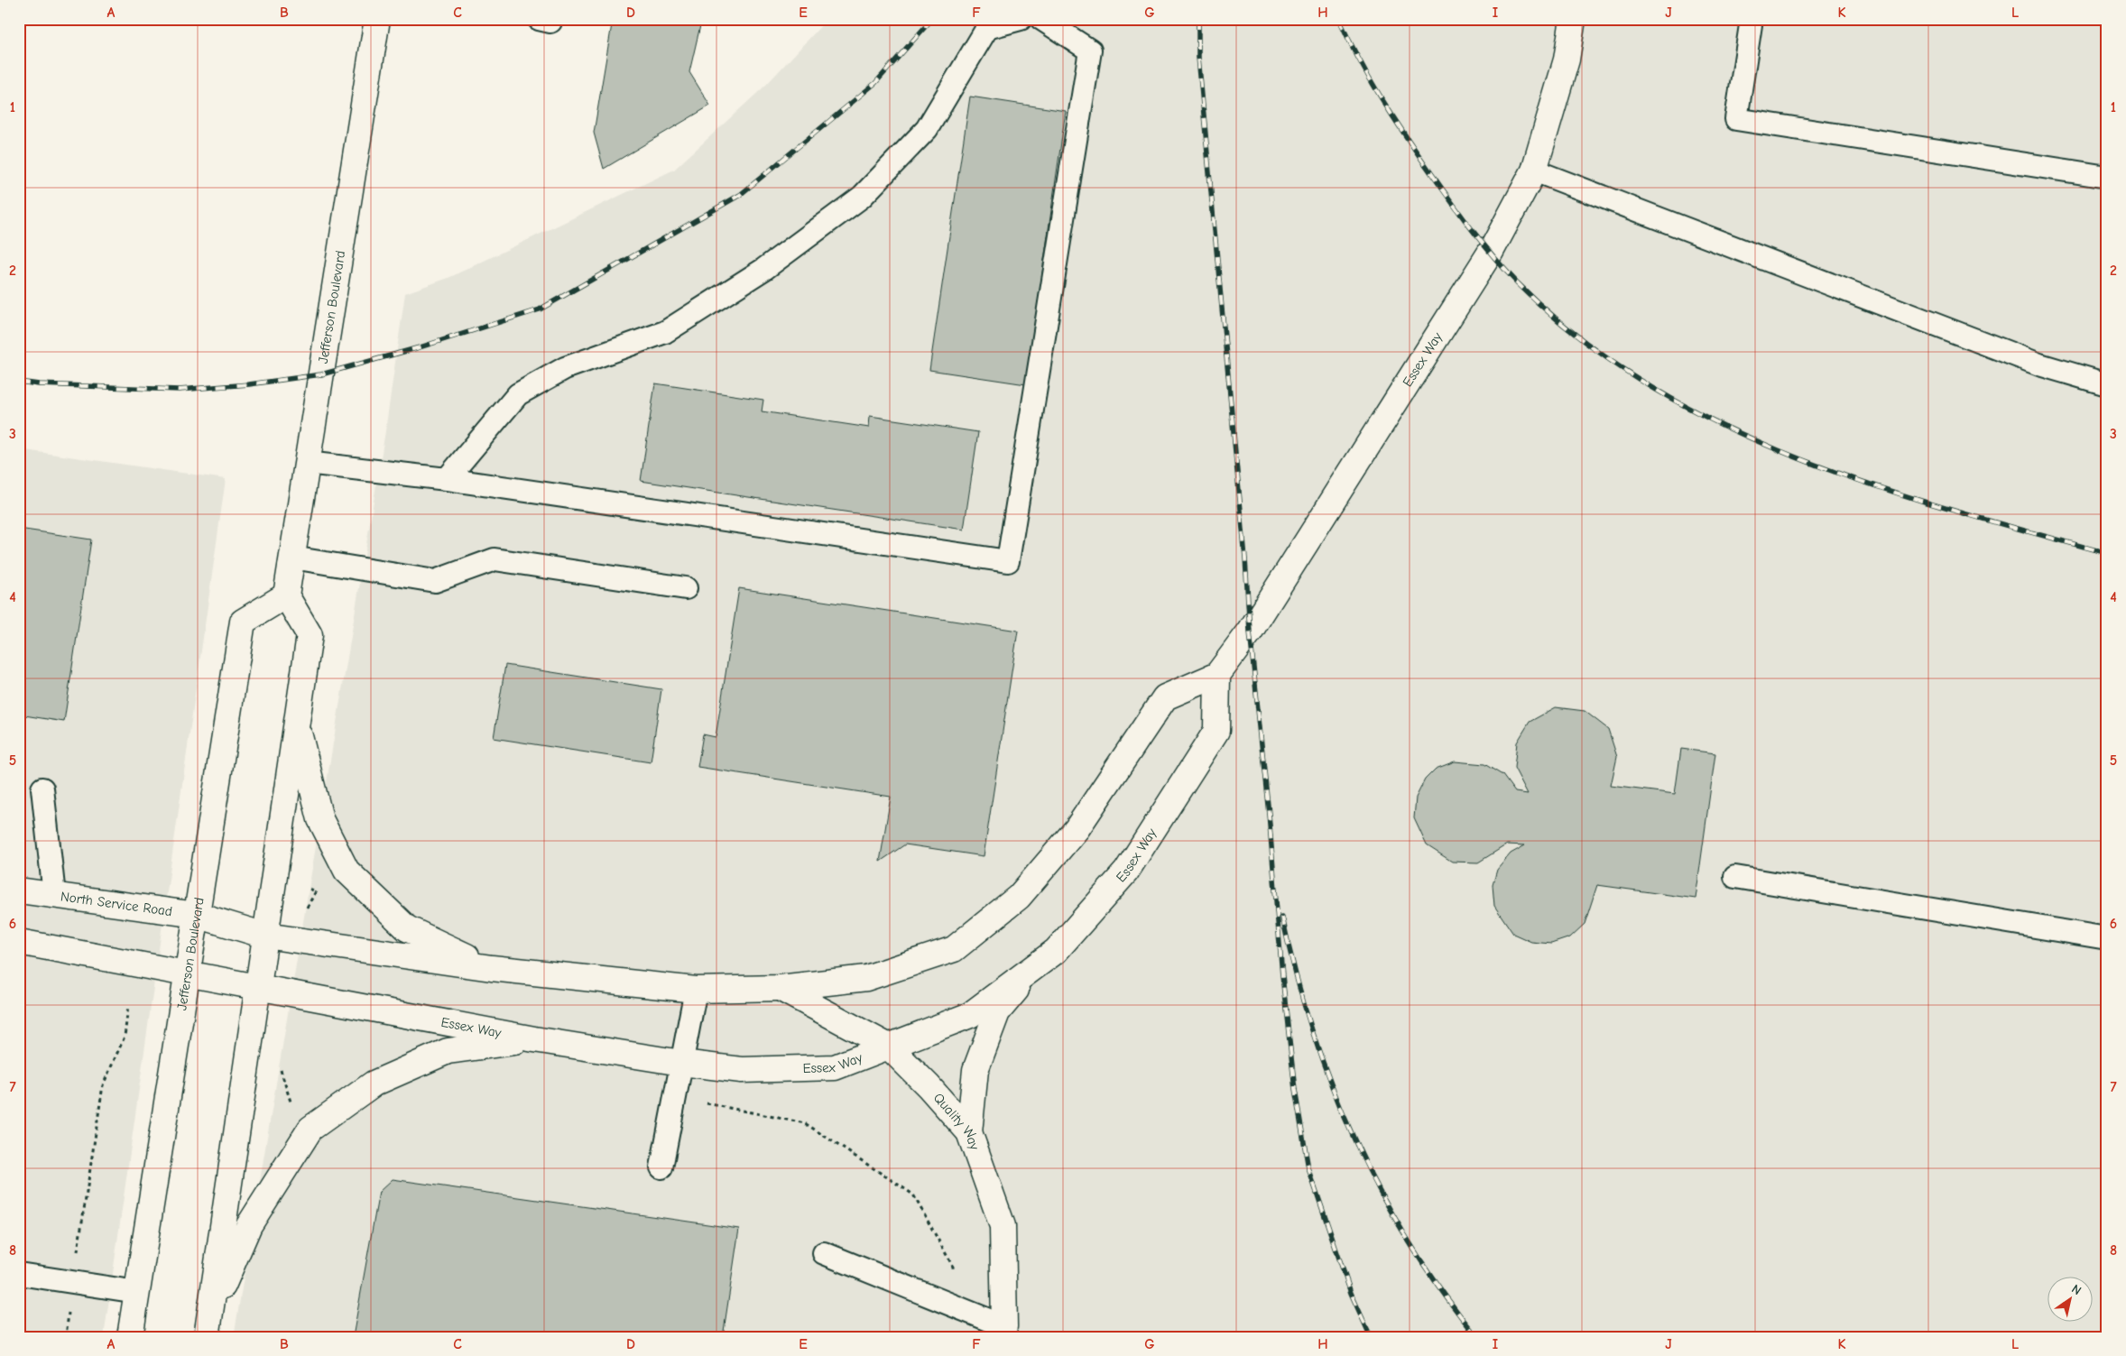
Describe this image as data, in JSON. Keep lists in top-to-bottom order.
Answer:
{
  "streets": {
    "street": [
      "Jefferson Boulevard",
      "Essex Way",
      "North Service Road",
      "Quality Way"
    ]
  },
  "crossings": [
    ["Jefferson Boulevard", "North Service Road"],
    ["Essex Way", "North Service Road"],
    ["Essex Way", "Quality Way"]
  ],
  "north": "top right",
  "grid": {
    "columns": [
      "A",
      "B",
      "C",
      "D",
      "E",
      "F",
      "G",
      "H",
      "I",
      "J",
      "K",
      "L"
    ],
    "rows": [
      "1",
      "2",
      "3",
      "4",
      "5",
      "6",
      "7",
      "8"
    ]
  }
}
